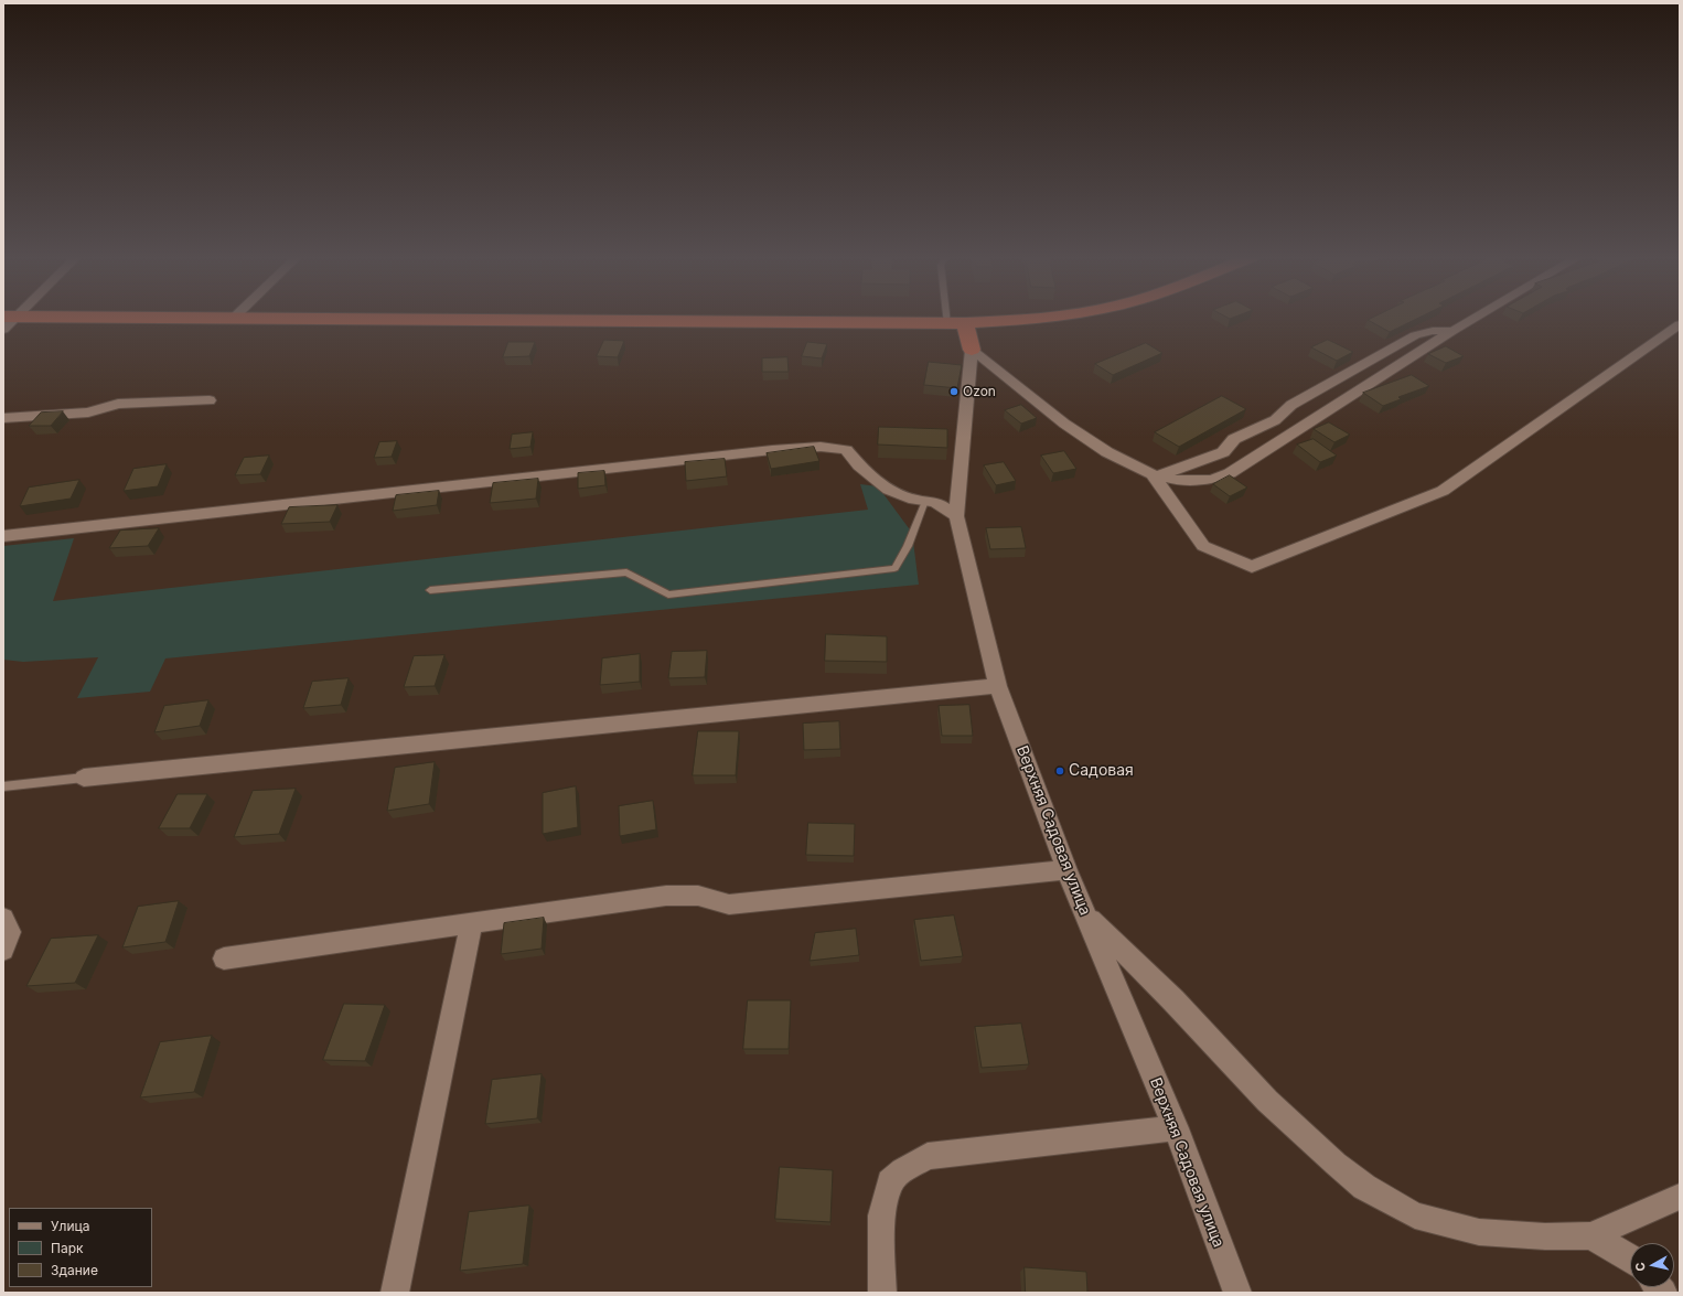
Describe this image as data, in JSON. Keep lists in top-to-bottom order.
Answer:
{
  "streets": {
    "street": ["Верхняя Садовая улица"]
  },
  "places": ["Ozon", "Садовая"],
  "legend": ["Улица", "Парк", "Здание"],
  "north": "left"
}
